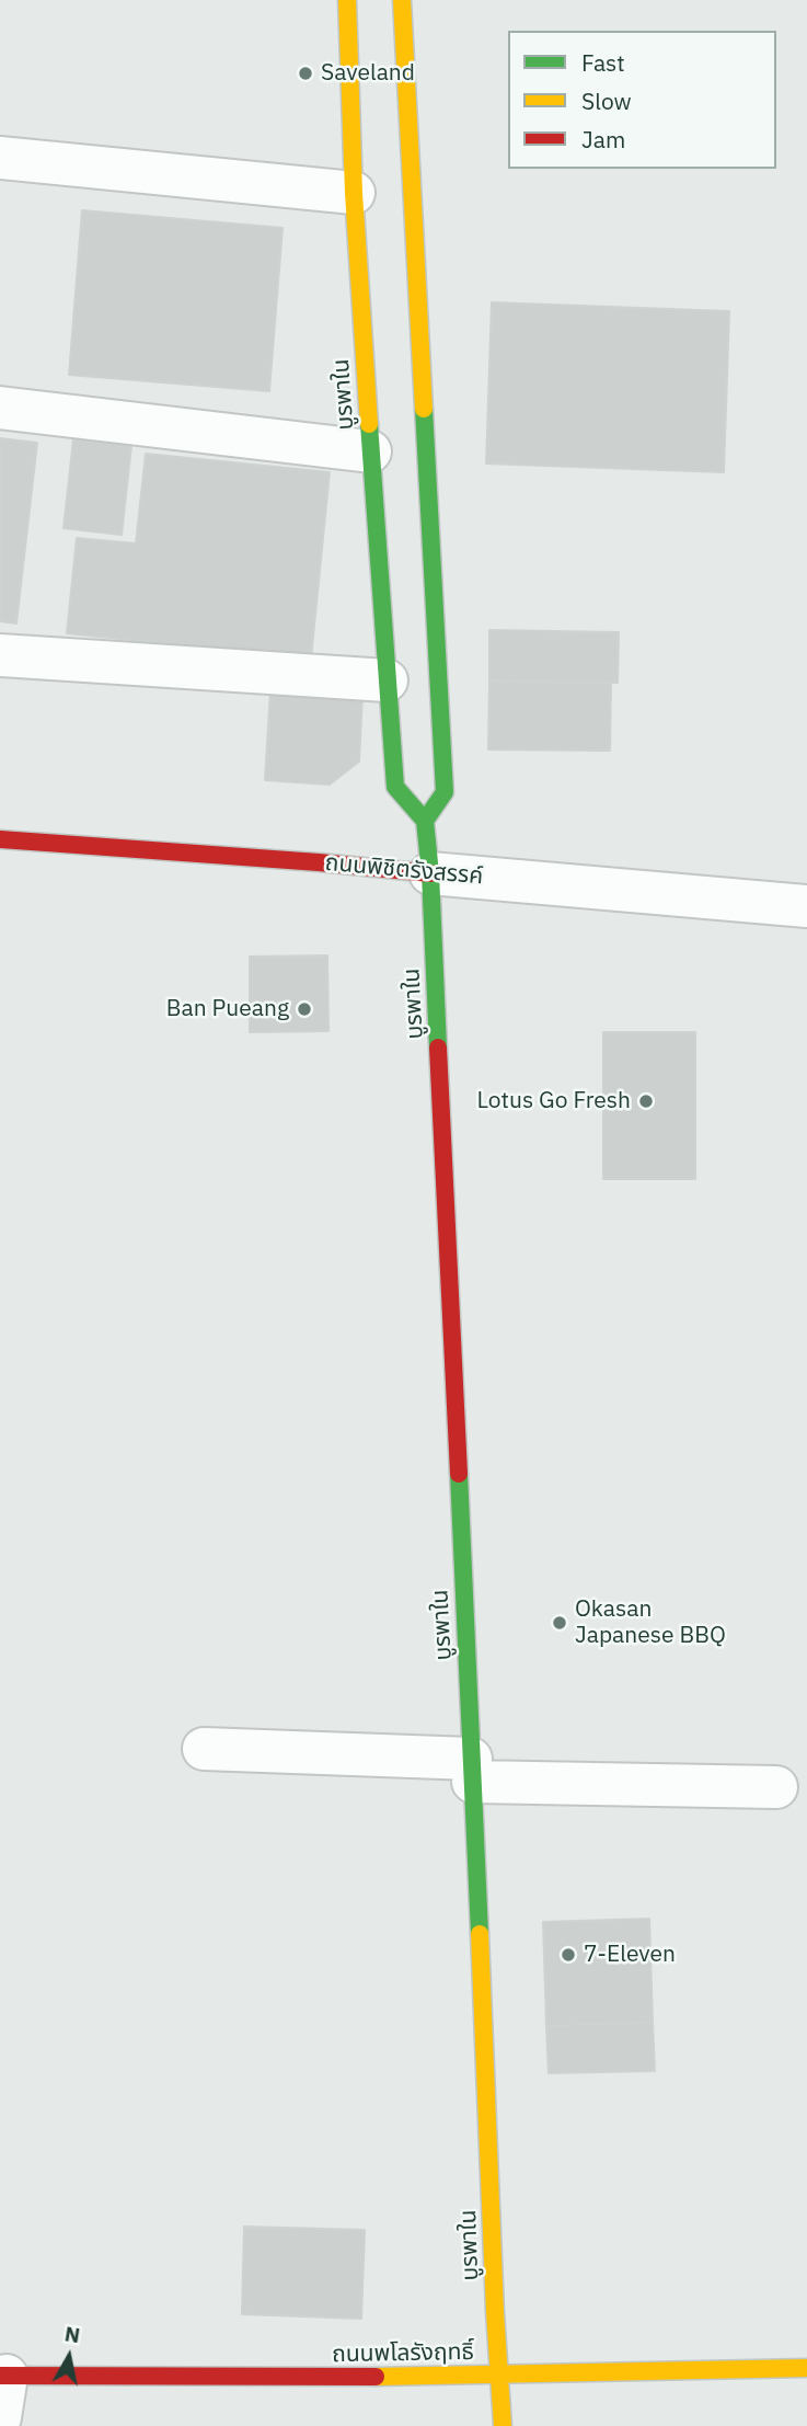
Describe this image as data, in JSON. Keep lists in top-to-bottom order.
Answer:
{
  "streets": {
    "main road": ["บูรพาใน", "ถนนพิชิตรังสรรค์", "ถนนพโลรังฤทธิ์"]
  },
  "crossings": [
    ["บูรพาใน", "ถนนพิชิตรังสรรค์"],
    ["บูรพาใน", "ถนนพโลรังฤทธิ์"]
  ],
  "places": [
    "Saveland",
    "Ban Pueang",
    "Lotus Go Fresh",
    "Okasan Japanese BBQ",
    "7-Eleven"
  ],
  "legend": ["Fast", "Slow", "Jam"],
  "north": "top"
}
